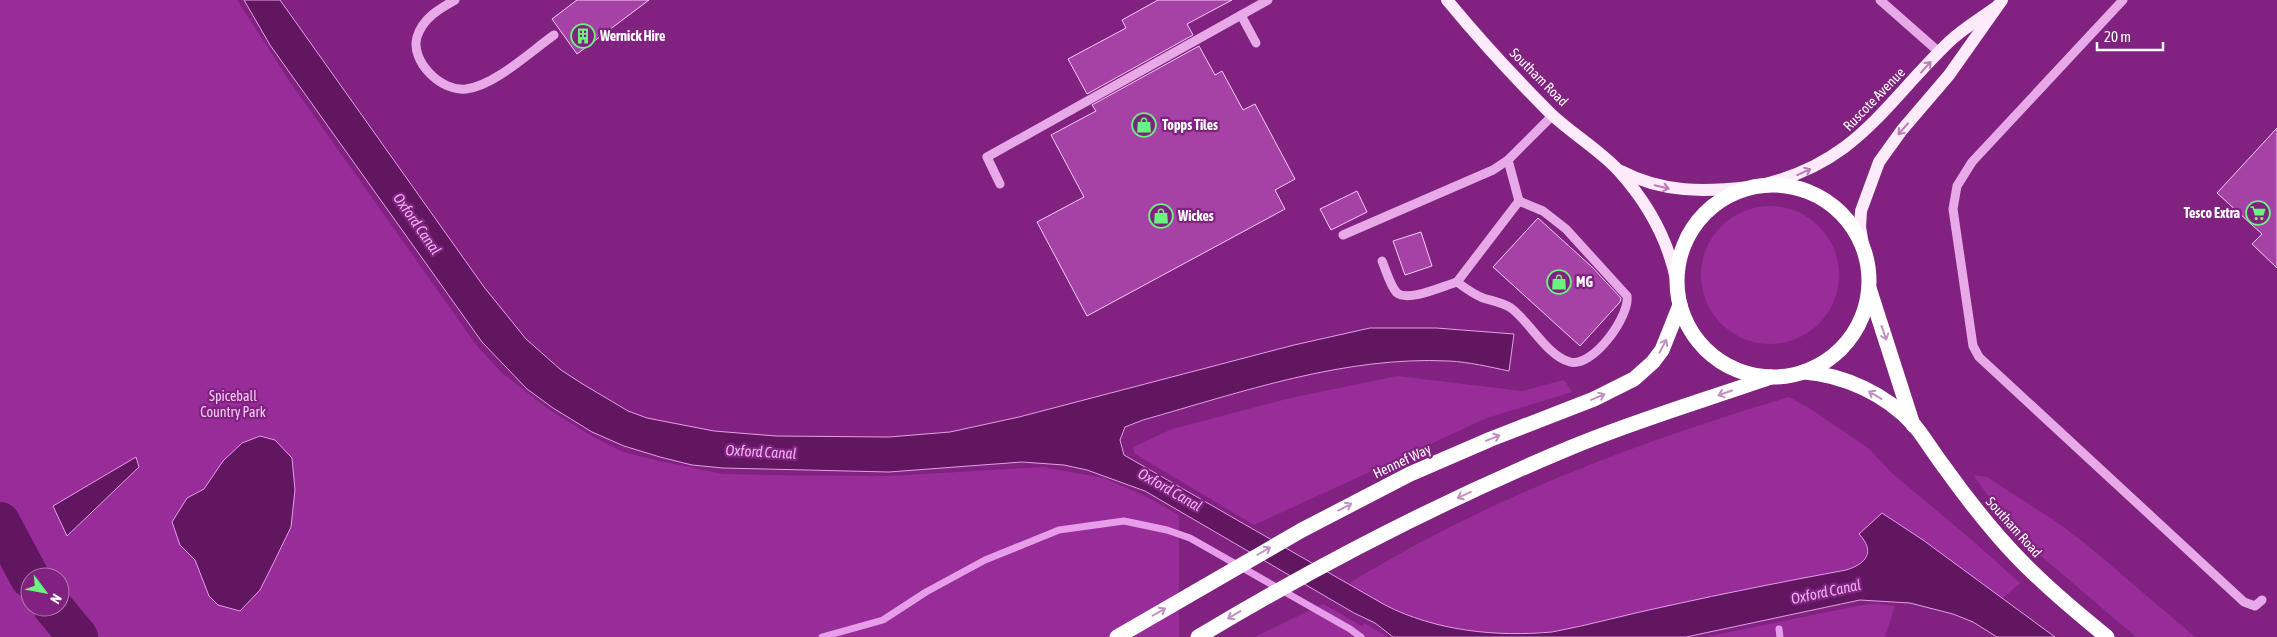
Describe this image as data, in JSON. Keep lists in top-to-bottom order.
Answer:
{
  "streets": {
    "highway": ["Southam Road", "Hennef Way"],
    "main road": ["Ruscote Avenue"]
  },
  "crossings": [
    ["Southam Road", "Ruscote Avenue"]
  ],
  "water": ["Oxford Canal"],
  "parks": ["Spiceball Country Park"],
  "places": {
    "building": ["Wernick Hire"],
    "shop": ["Topps Tiles", "Wickes", "MG"],
    "supermarket": ["Tesco Extra"]
  },
  "scale_bar": "20 m",
  "north": "bottom right"
}
